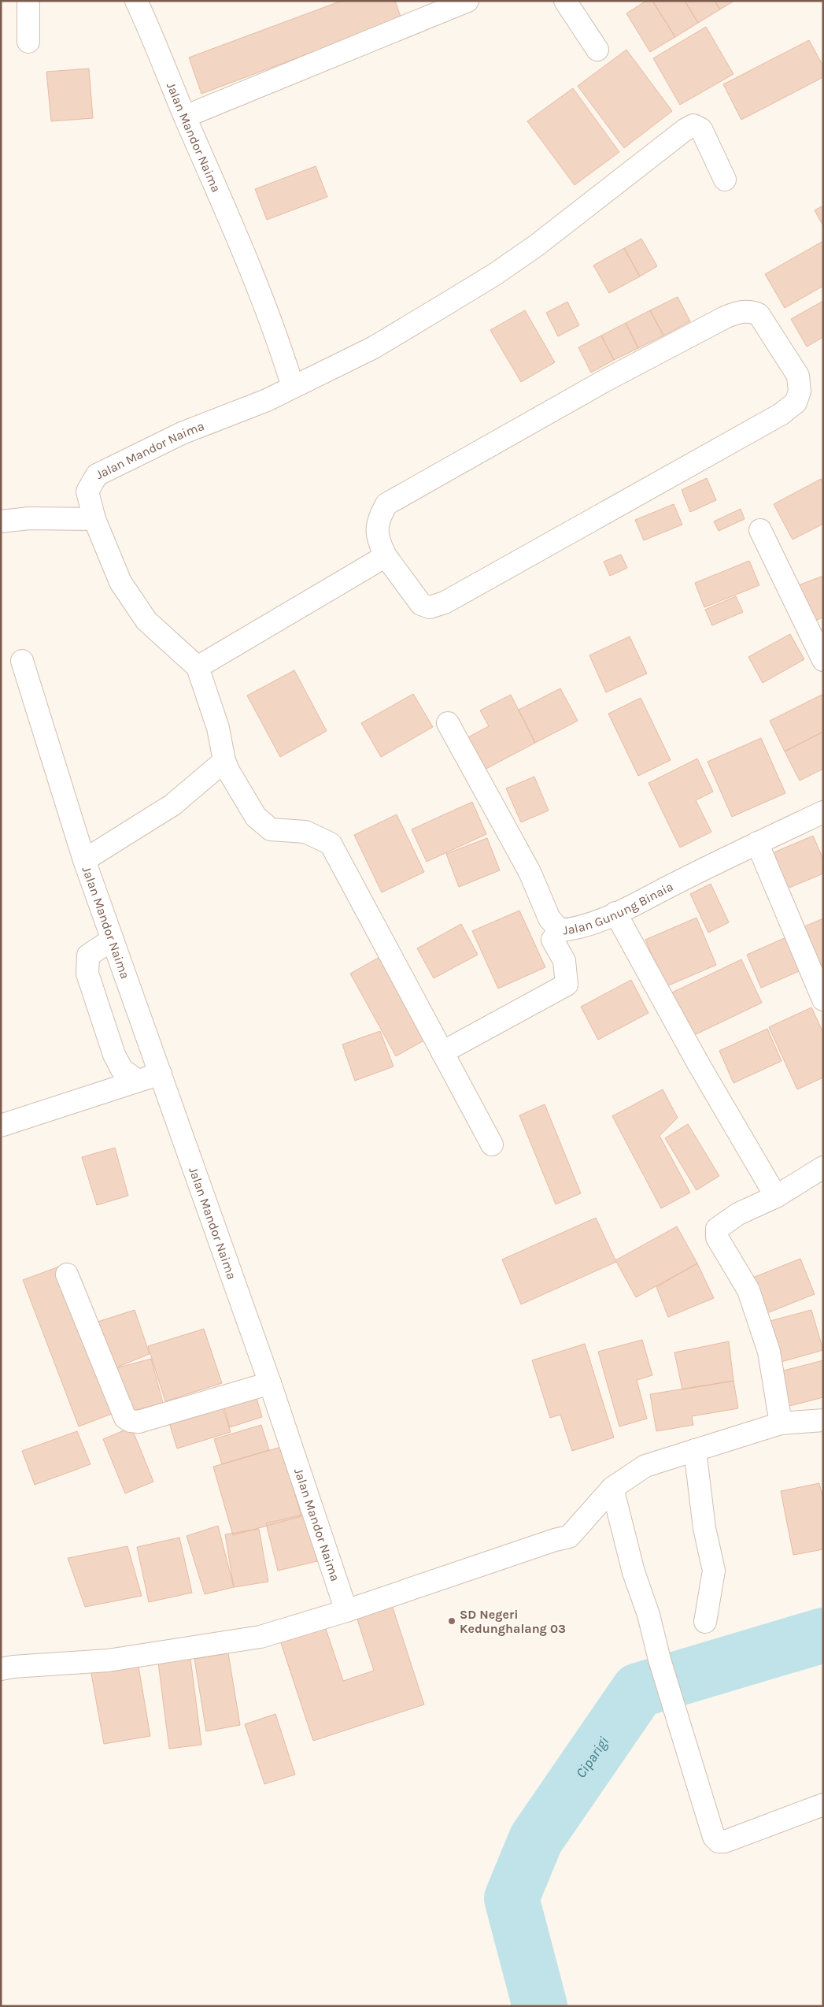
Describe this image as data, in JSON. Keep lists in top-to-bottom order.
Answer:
{
  "streets": {
    "street": ["Jalan Mandor Naima", "Jalan Gunung Binaia"]
  },
  "water": ["Ciparigi"],
  "places": ["SD Negeri Kedunghalang 03"]
}
